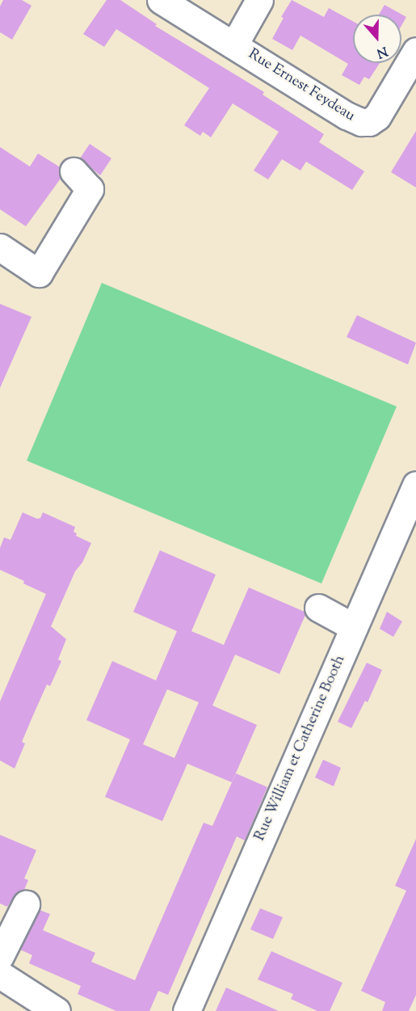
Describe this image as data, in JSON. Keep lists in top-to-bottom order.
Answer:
{
  "streets": {
    "street": ["Rue Ernest Feydeau", "Rue William et Catherine Booth"]
  },
  "north": "bottom"
}
